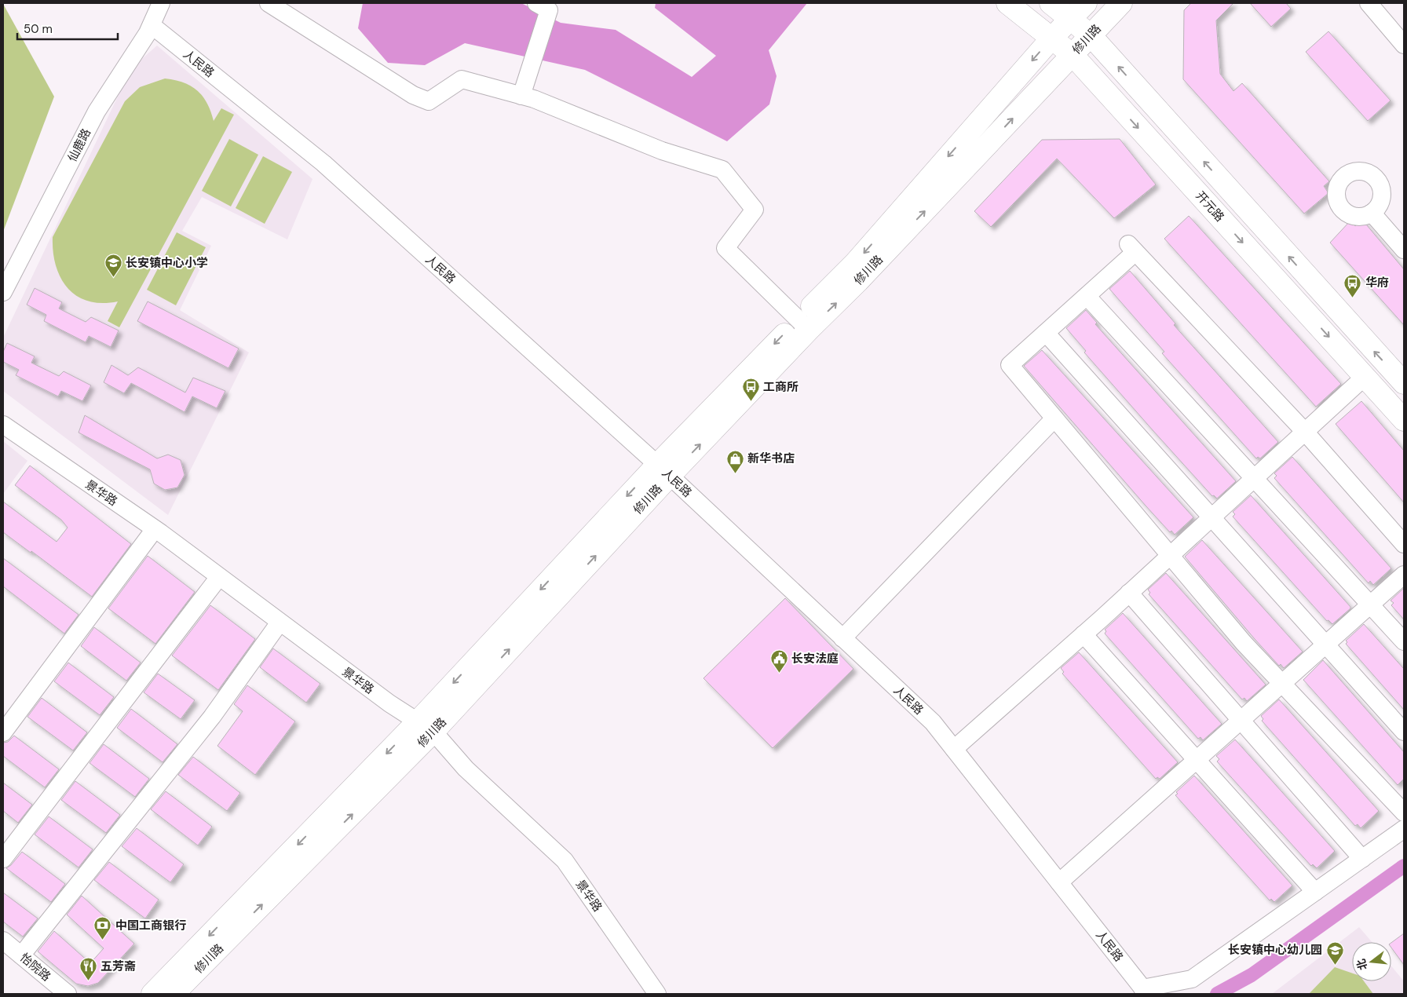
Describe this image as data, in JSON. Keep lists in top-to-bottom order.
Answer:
{
  "streets": {
    "main road": ["修川路", "开元路"],
    "street": [
      "人民路",
      "仙鹿路",
      "景华路",
      "怡院路"
    ]
  },
  "crossings": [
    ["修川路", "人民路"],
    ["修川路", "开元路"],
    ["修川路", "景华路"],
    ["人民路", "仙鹿路"]
  ],
  "places": {
    "school or university": ["长安镇中心小学", "长安镇中心幼儿园"],
    "bus stop": ["华府", "工商所"],
    "shop": ["新华书店"],
    "public building": ["长安法庭"],
    "bank": ["中国工商银行"],
    "restaurant": ["五芳斋"]
  },
  "scale_bar": "50 m",
  "north": "left"
}
